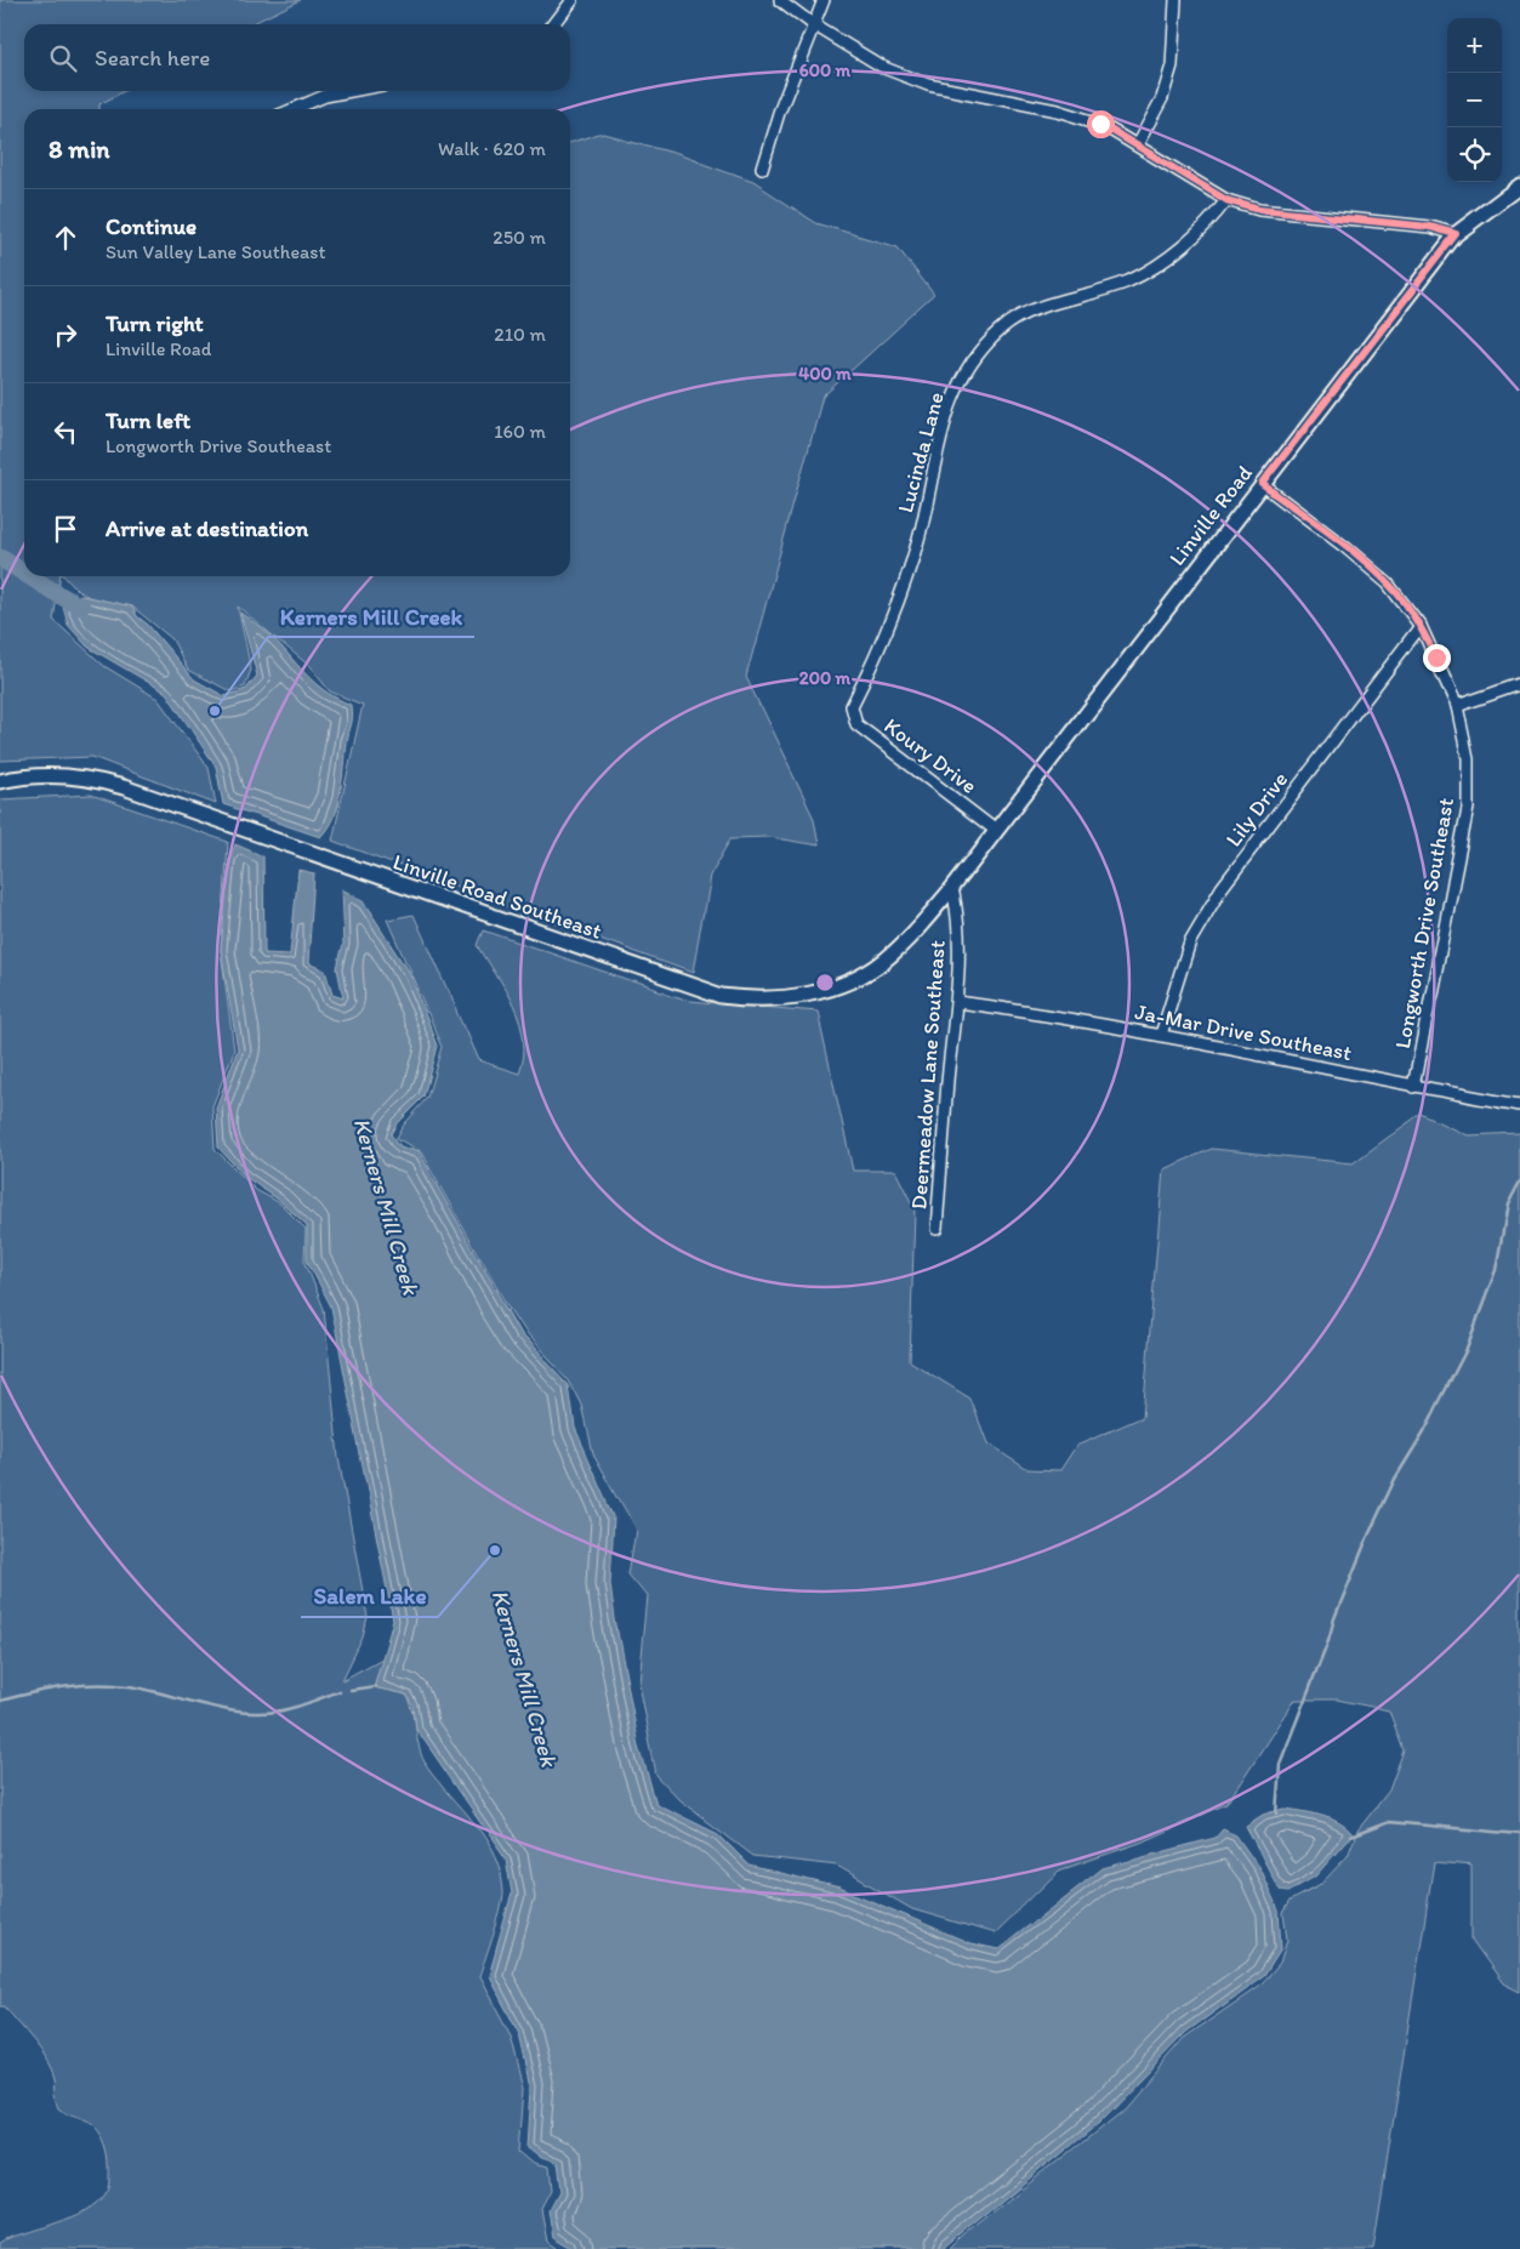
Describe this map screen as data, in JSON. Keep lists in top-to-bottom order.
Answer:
{
  "streets": {
    "main road": ["Linville Road", "Linville Road Southeast"],
    "street": [
      "Lucinda Lane",
      "Koury Drive",
      "Lily Drive",
      "Longworth Drive Southeast",
      "Ja-Mar Drive Southeast",
      "Deermeadow Lane Southeast"
    ]
  },
  "crossings": [
    ["Lucinda Lane", "Koury Drive"],
    ["Linville Road", "Koury Drive"],
    ["Linville Road", "Linville Road Southeast"],
    ["Linville Road", "Longworth Drive Southeast"],
    ["Linville Road", "Deermeadow Lane Southeast"],
    ["Lily Drive", "Longworth Drive Southeast"],
    ["Lily Drive", "Ja-Mar Drive Southeast"],
    ["Linville Road Southeast", "Deermeadow Lane Southeast"],
    ["Longworth Drive Southeast", "Ja-Mar Drive Southeast"],
    ["Ja-Mar Drive Southeast", "Deermeadow Lane Southeast"]
  ],
  "water": ["Kerners Mill Creek"],
  "places": ["Kerners Mill Creek", "Salem Lake"],
  "page": {
    "map_buttons": ["+", "−"],
    "search": "Search here",
    "heading": ["8 min", "Walk · 620 m"],
    "list": [
      ["Continue", "Sun Valley Lane Southeast", "250 m"],
      ["Turn right", "Linville Road", "210 m"],
      ["Turn left", "Longworth Drive Southeast", "160 m"],
      "Arrive at destination"
    ]
  },
  "rings": ["600 m", "400 m", "200 m"]
}
